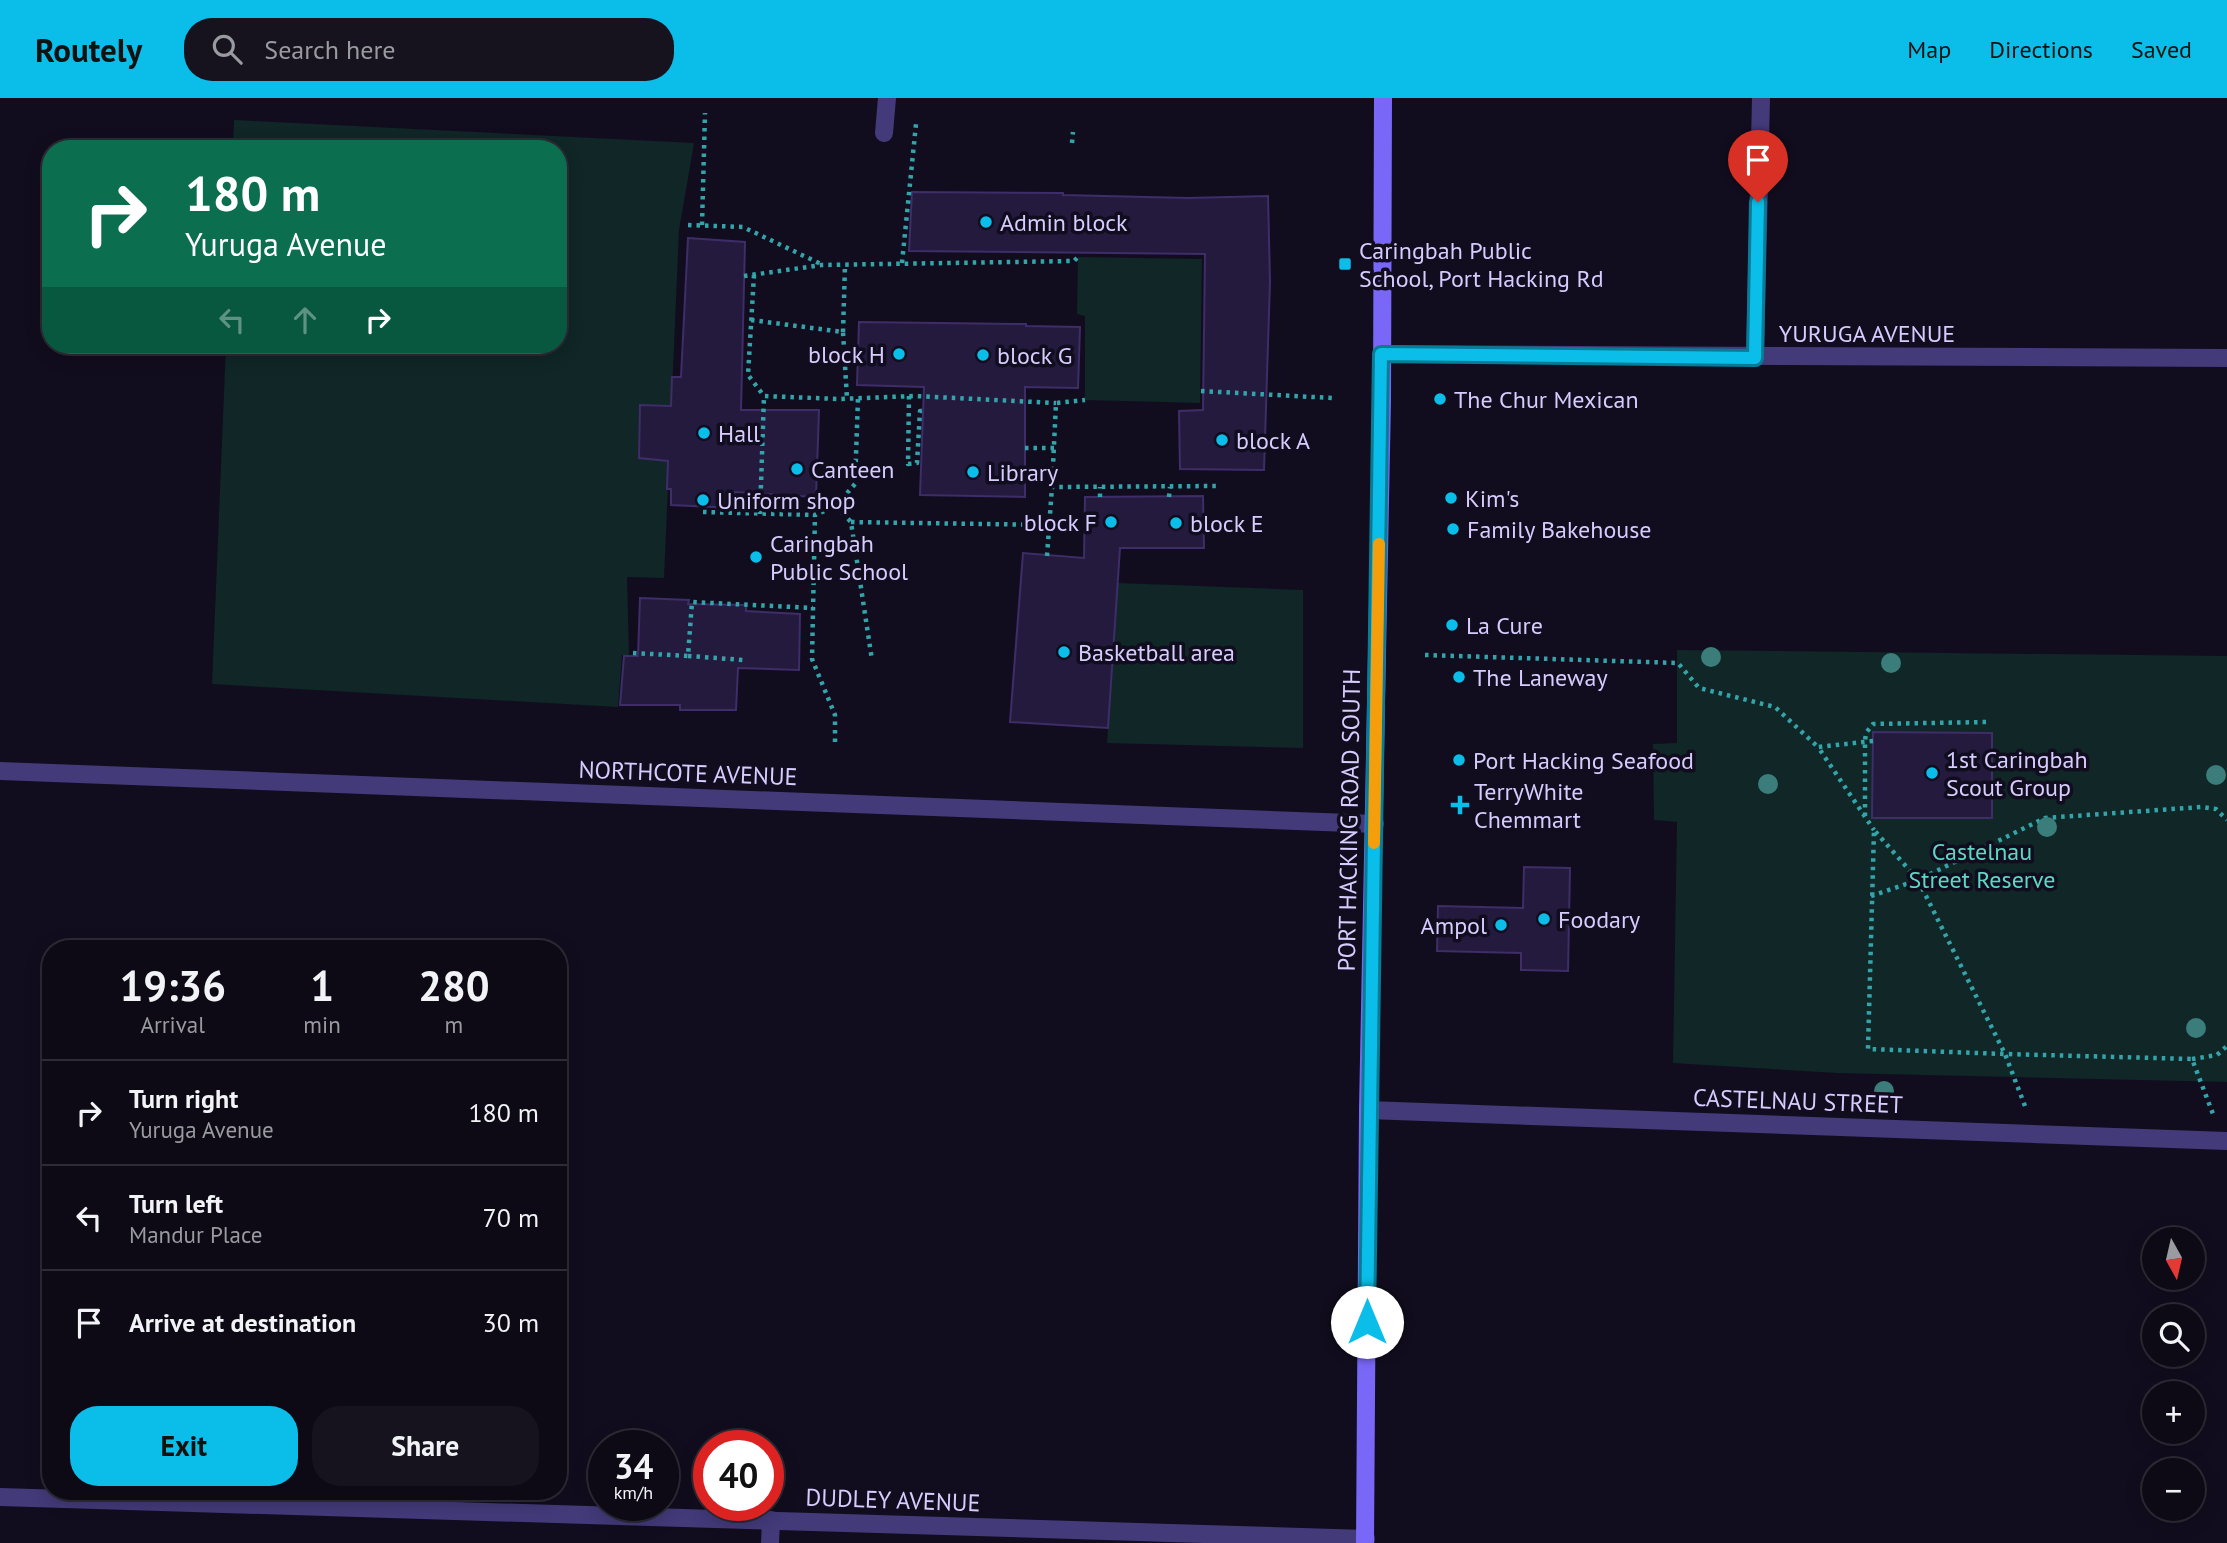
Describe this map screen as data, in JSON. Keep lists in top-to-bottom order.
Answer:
{
  "streets": {
    "street": [
      "YURUGA AVENUE",
      "NORTHCOTE AVENUE",
      "PORT HACKING ROAD SOUTH",
      "CASTELNAU STREET",
      "DUDLEY AVENUE"
    ]
  },
  "crossings": [
    ["YURUGA AVENUE", "PORT HACKING ROAD SOUTH"],
    ["NORTHCOTE AVENUE", "PORT HACKING ROAD SOUTH"],
    ["PORT HACKING ROAD SOUTH", "CASTELNAU STREET"],
    ["PORT HACKING ROAD SOUTH", "DUDLEY AVENUE"]
  ],
  "parks": ["Castelnau Street Reserve"],
  "places": {
    "other": [
      "Admin block",
      "block H",
      "block G",
      "The Chur Mexican",
      "Hall",
      "block A",
      "Canteen",
      "Library",
      "Kim's",
      "Uniform shop",
      "block F",
      "block E",
      "Family Bakehouse",
      "Caringbah Public School",
      "La Cure",
      "Basketball area",
      "The Laneway",
      "Port Hacking Seafood",
      "1st Caringbah Scout Group",
      "Foodary",
      "Ampol"
    ],
    "transit": ["Caringbah Public School, Port Hacking Rd"],
    "health": ["TerryWhite Chemmart"]
  },
  "north": "bottom",
  "page": {
    "header": "Routely",
    "search": "Search here",
    "nav": ["Map", "Directions", "Saved"],
    "turn": ["180 m", "Yuruga Avenue"],
    "eta": [
      "19:36",
      "Arrival",
      "1",
      "min",
      "280",
      "m"
    ],
    "list": [
      {
        "name": "Turn right",
        "note": "Yuruga Avenue",
        "value": "180 m"
      },
      {
        "name": "Turn left",
        "note": "Mandur Place",
        "value": "70 m"
      },
      {
        "name": "Arrive at destination",
        "value": "30 m"
      }
    ],
    "map_buttons": ["+", "−"],
    "buttons": ["Exit", "Share"],
    "speed": "34 km/h",
    "limit": "40"
  }
}
